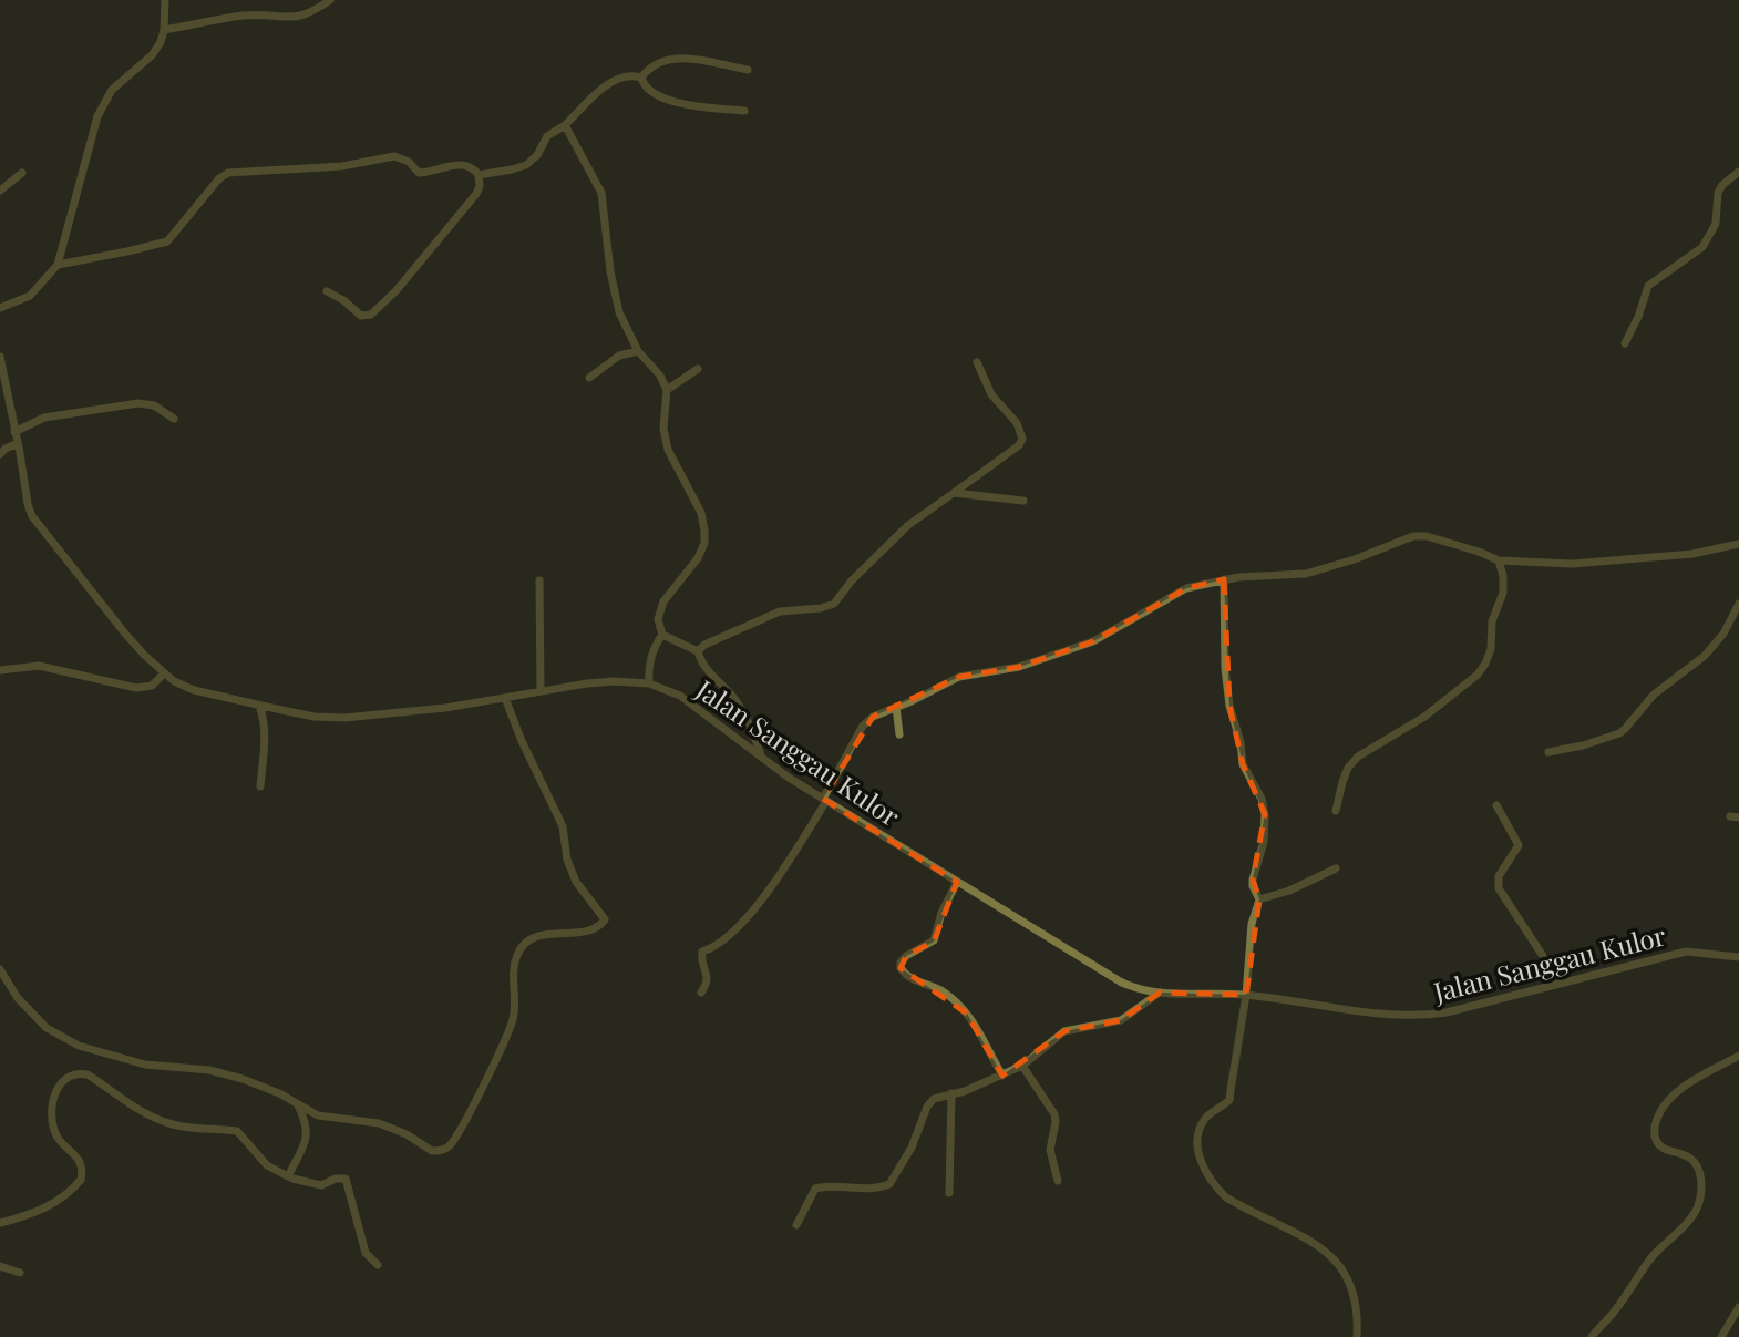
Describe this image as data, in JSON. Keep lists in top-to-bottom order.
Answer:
{
  "streets": {
    "street": ["Jalan Sanggau Kulor"]
  }
}
